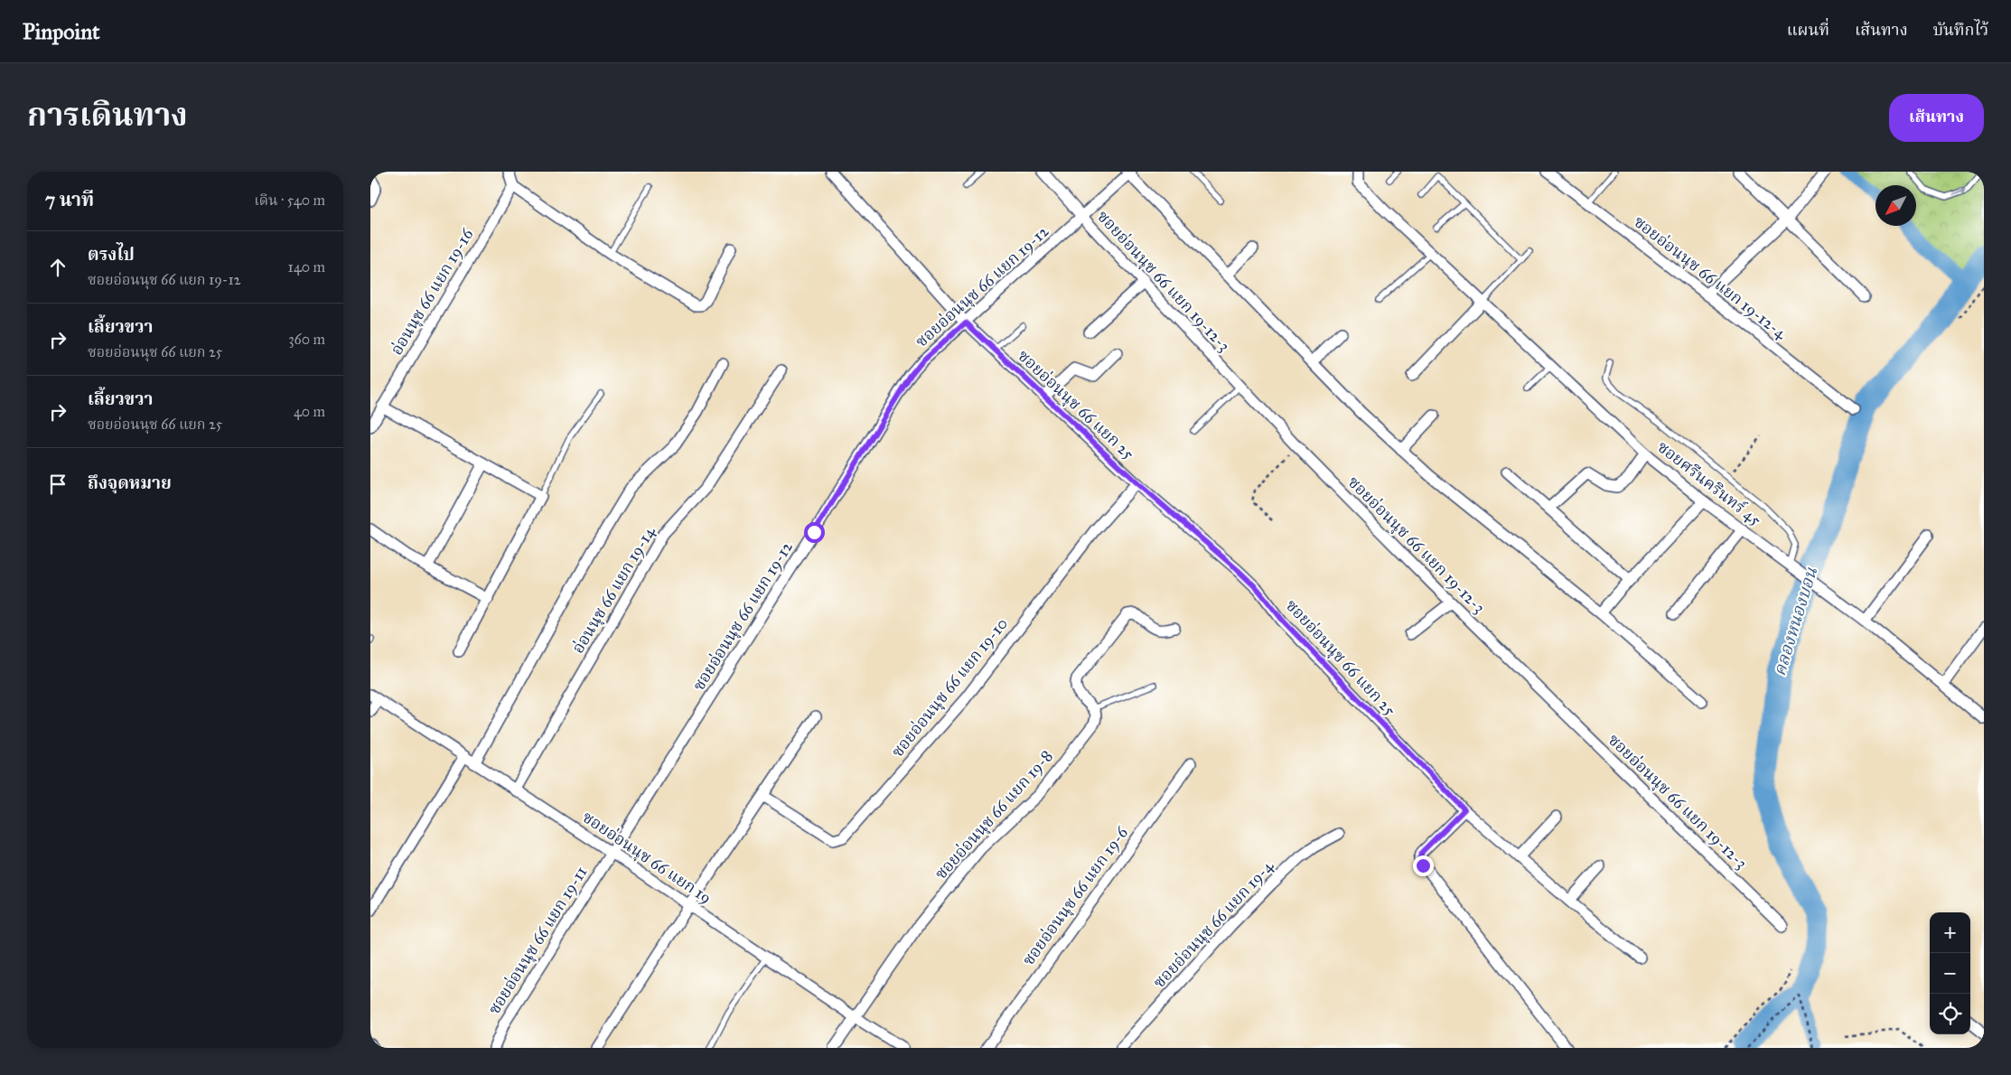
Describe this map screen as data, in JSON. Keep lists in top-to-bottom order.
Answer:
{
  "streets": {
    "street": [
      "ซอยอ่อนนุช 66 แยก 19-12-4",
      "ซอยอ่อนนุช 66 แยก 19-12-3",
      "ซอยอ่อนนุช 66 แยก 19-12",
      "อ่อนนุช 66 แยก 19-16",
      "ซอยอ่อนนุช 66 แยก 25",
      "ซอยศรีนครินทร์ 45",
      "อ่อนนุช 66 แยก 19-14",
      "ซอยอ่อนนุช 66 แยก 19-10",
      "ซอยอ่อนนุช 66 แยก 19-8",
      "ซอยอ่อนนุช 66 แยก 19",
      "ซอยอ่อนนุช 66 แยก 19-6",
      "ซอยอ่อนนุช 66 แยก 19-4",
      "ซอยอ่อนนุช 66 แยก 19-11"
    ]
  },
  "crossings": [
    ["ซอยอ่อนนุช 66 แยก 19-12-3", "ซอยอ่อนนุช 66 แยก 19-12"],
    ["ซอยอ่อนนุช 66 แยก 19-12", "ซอยอ่อนนุช 66 แยก 25"],
    ["ซอยอ่อนนุช 66 แยก 19-12", "ซอยอ่อนนุช 66 แยก 19"],
    ["ซอยอ่อนนุช 66 แยก 19-12", "ซอยอ่อนนุช 66 แยก 19-11"],
    ["ซอยอ่อนนุช 66 แยก 25", "ซอยอ่อนนุช 66 แยก 19-10"],
    ["อ่อนนุช 66 แยก 19-14", "ซอยอ่อนนุช 66 แยก 19"],
    ["ซอยอ่อนนุช 66 แยก 19-8", "ซอยอ่อนนุช 66 แยก 19"],
    ["ซอยอ่อนนุช 66 แยก 19", "ซอยอ่อนนุช 66 แยก 19-11"]
  ],
  "water": ["คลองหนองบอน"],
  "north": "bottom left",
  "page": {
    "header": "Pinpoint",
    "nav": ["แผนที่", "เส้นทาง", "บันทึกไว้"],
    "title": "การเดินทาง",
    "buttons": "เส้นทาง",
    "heading": ["7 นาที", "เดิน · 540 m"],
    "list": [
      ["ตรงไป", "ซอยอ่อนนุช 66 แยก 19-12", "140 m"],
      ["เลี้ยวขวา", "ซอยอ่อนนุช 66 แยก 25", "360 m"],
      ["เลี้ยวขวา", "ซอยอ่อนนุช 66 แยก 25", "40 m"],
      "ถึงจุดหมาย"
    ],
    "map_buttons": ["+", "−"]
  }
}
